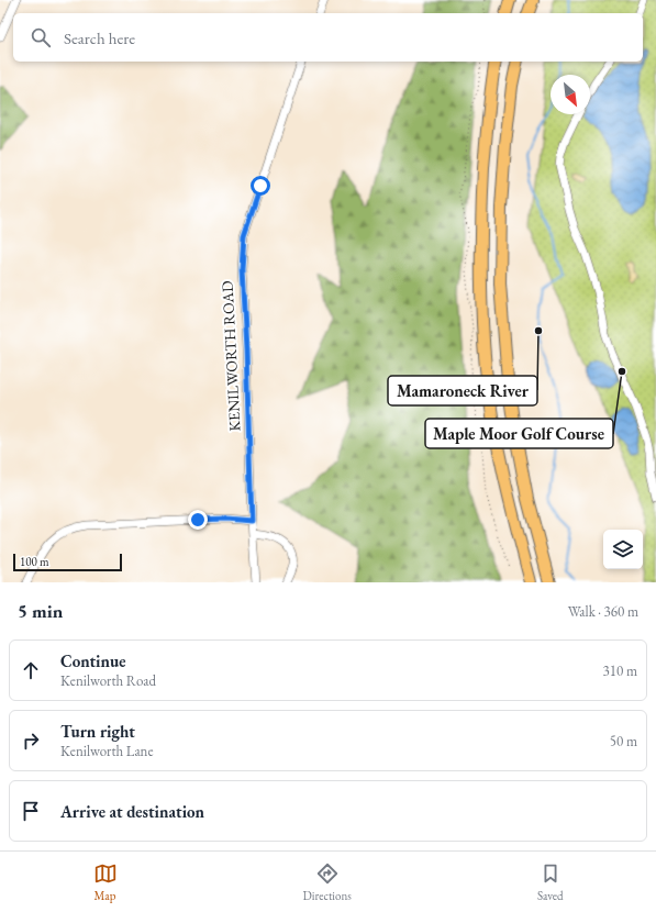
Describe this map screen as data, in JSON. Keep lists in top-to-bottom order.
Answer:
{
  "streets": {
    "street": ["KENILWORTH ROAD"]
  },
  "places": ["Mamaroneck River", "Maple Moor Golf Course"],
  "scale_bar": "100 m",
  "north": "bottom right",
  "page": {
    "search": "Search here",
    "scale": "100 m",
    "heading": ["5 min", "Walk · 360 m"],
    "list": [
      ["Continue", "Kenilworth Road", "310 m"],
      ["Turn right", "Kenilworth Lane", "50 m"],
      "Arrive at destination"
    ],
    "nav": ["Map", "Directions", "Saved"]
  }
}
